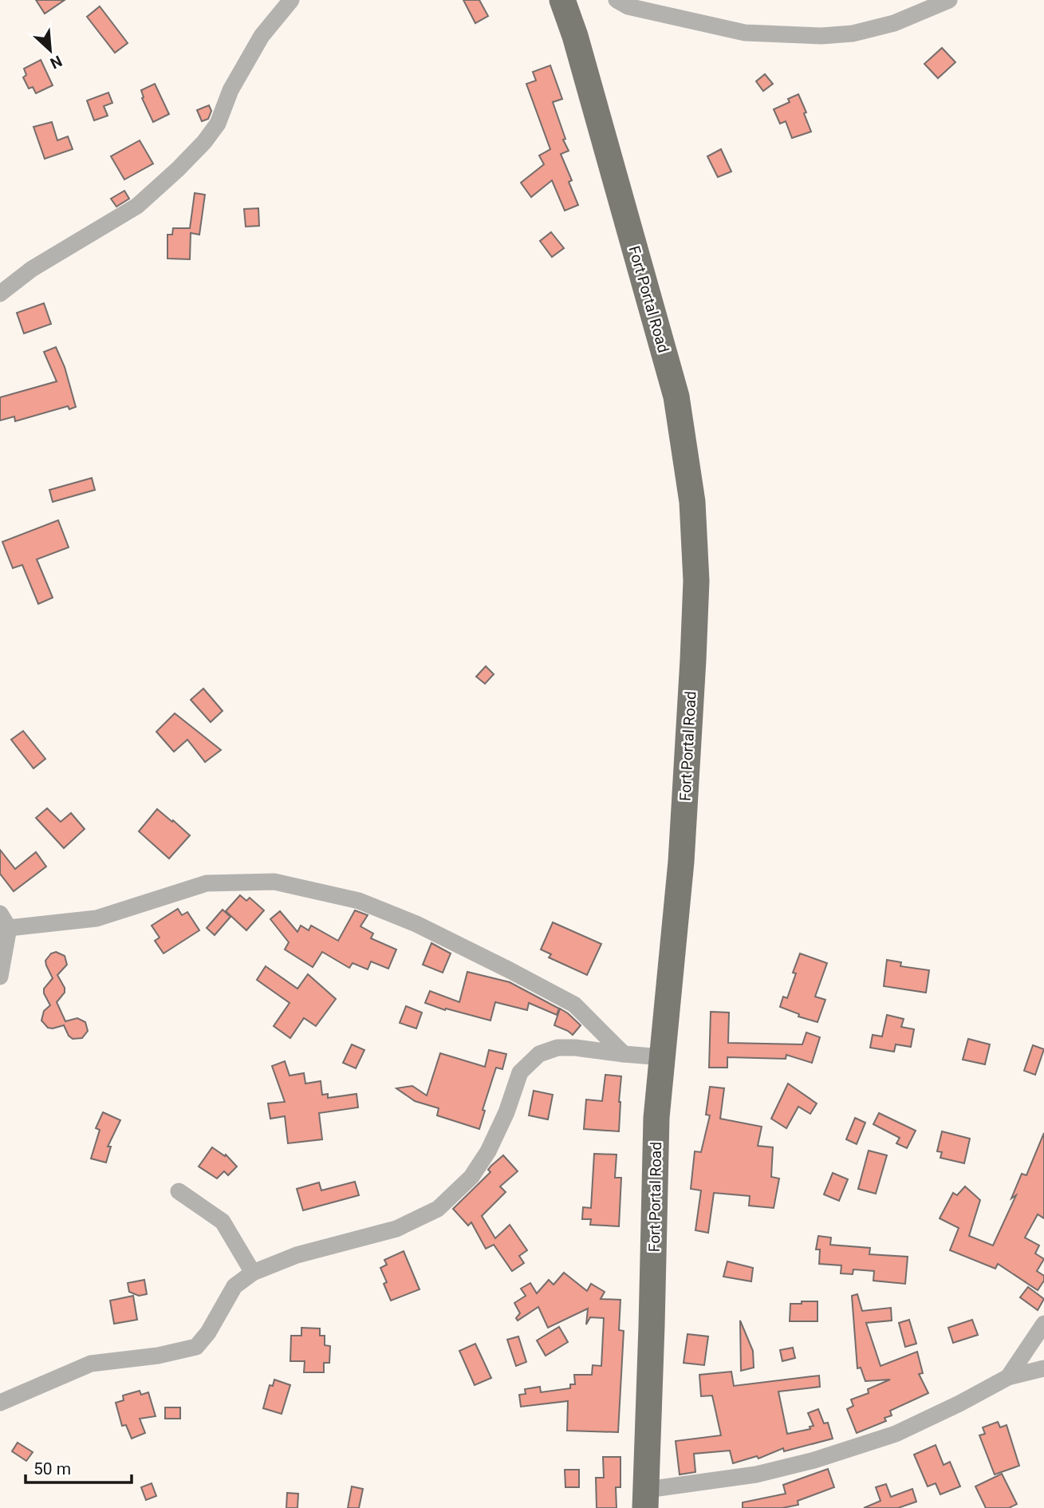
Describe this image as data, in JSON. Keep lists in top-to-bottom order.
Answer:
{
  "streets": {
    "main road": ["Fort Portal Road"]
  },
  "scale_bar": "50 m",
  "north": "bottom right"
}
